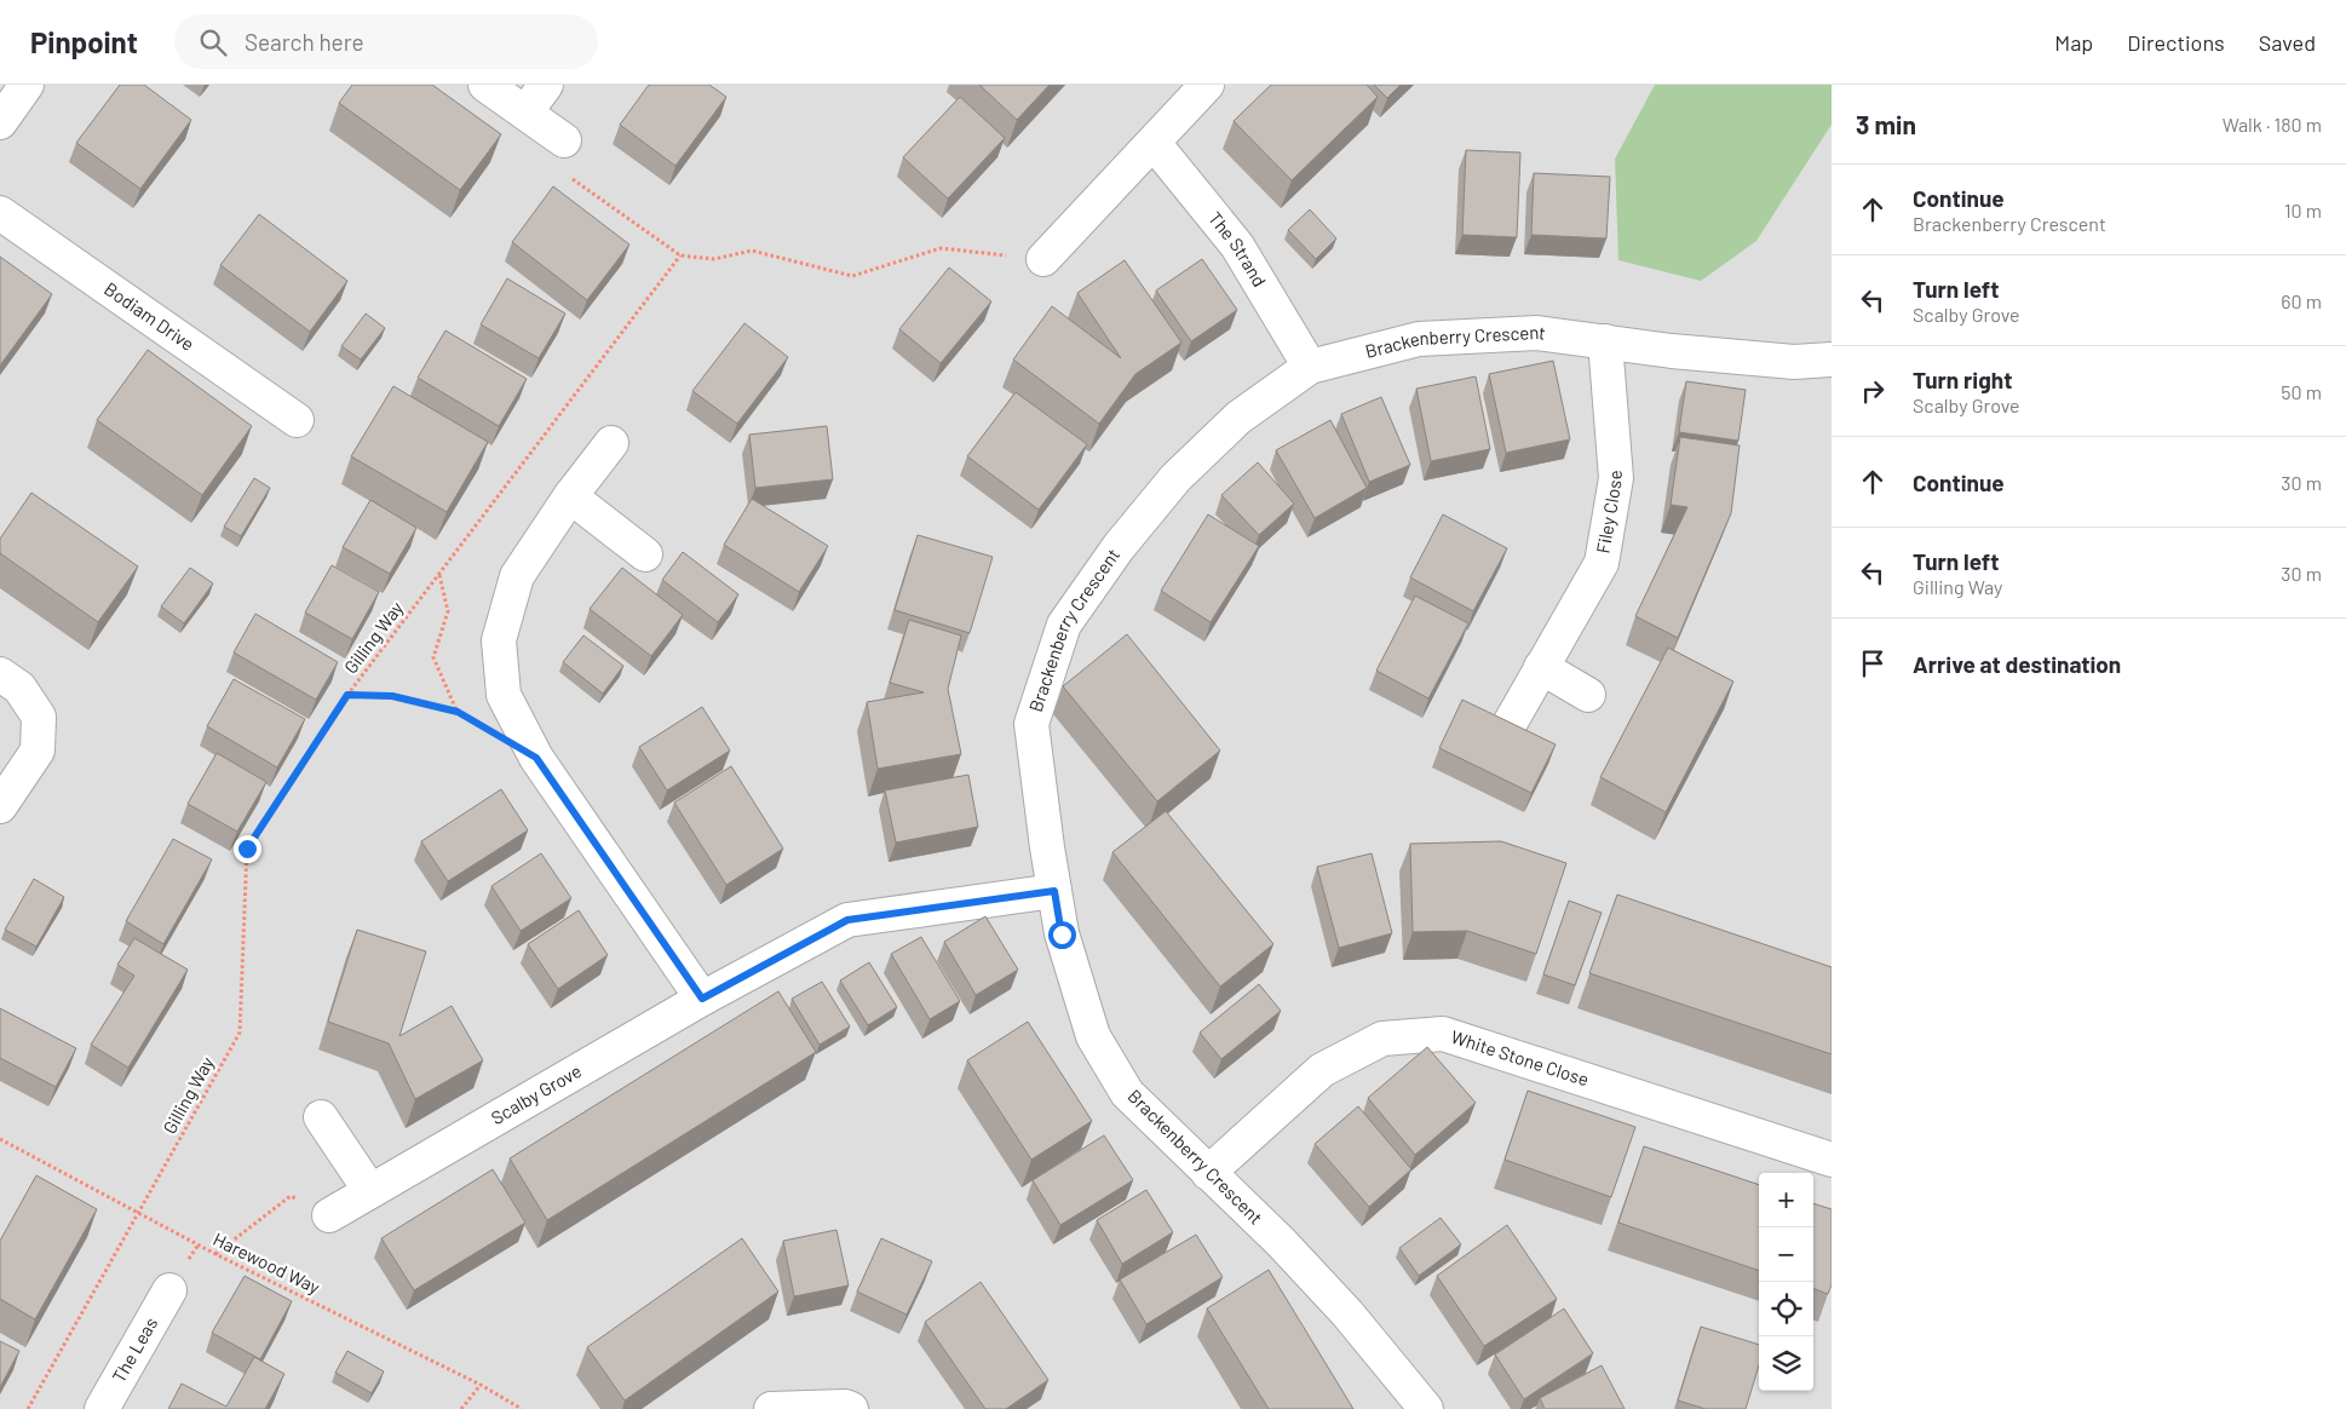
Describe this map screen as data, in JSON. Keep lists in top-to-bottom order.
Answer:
{
  "streets": {
    "street": [
      "The Strand",
      "Bodiam Drive",
      "Brackenberry Crescent",
      "Filey Close",
      "White Stone Close",
      "Scalby Grove",
      "The Leas"
    ],
    "path": ["Gilling Way", "Harewood Way"]
  },
  "crossings": [
    ["The Strand", "Brackenberry Crescent"],
    ["Brackenberry Crescent", "Filey Close"],
    ["Brackenberry Crescent", "White Stone Close"],
    ["Brackenberry Crescent", "Scalby Grove"],
    ["Gilling Way", "Harewood Way"]
  ],
  "page": {
    "header": "Pinpoint",
    "search": "Search here",
    "nav": ["Map", "Directions", "Saved"],
    "heading": ["3 min", "Walk · 180 m"],
    "list": [
      ["Continue", "Brackenberry Crescent", "10 m"],
      ["Turn left", "Scalby Grove", "60 m"],
      ["Turn right", "Scalby Grove", "50 m"],
      ["Continue", "30 m"],
      ["Turn left", "Gilling Way", "30 m"],
      "Arrive at destination"
    ],
    "map_buttons": ["+", "−"]
  }
}
